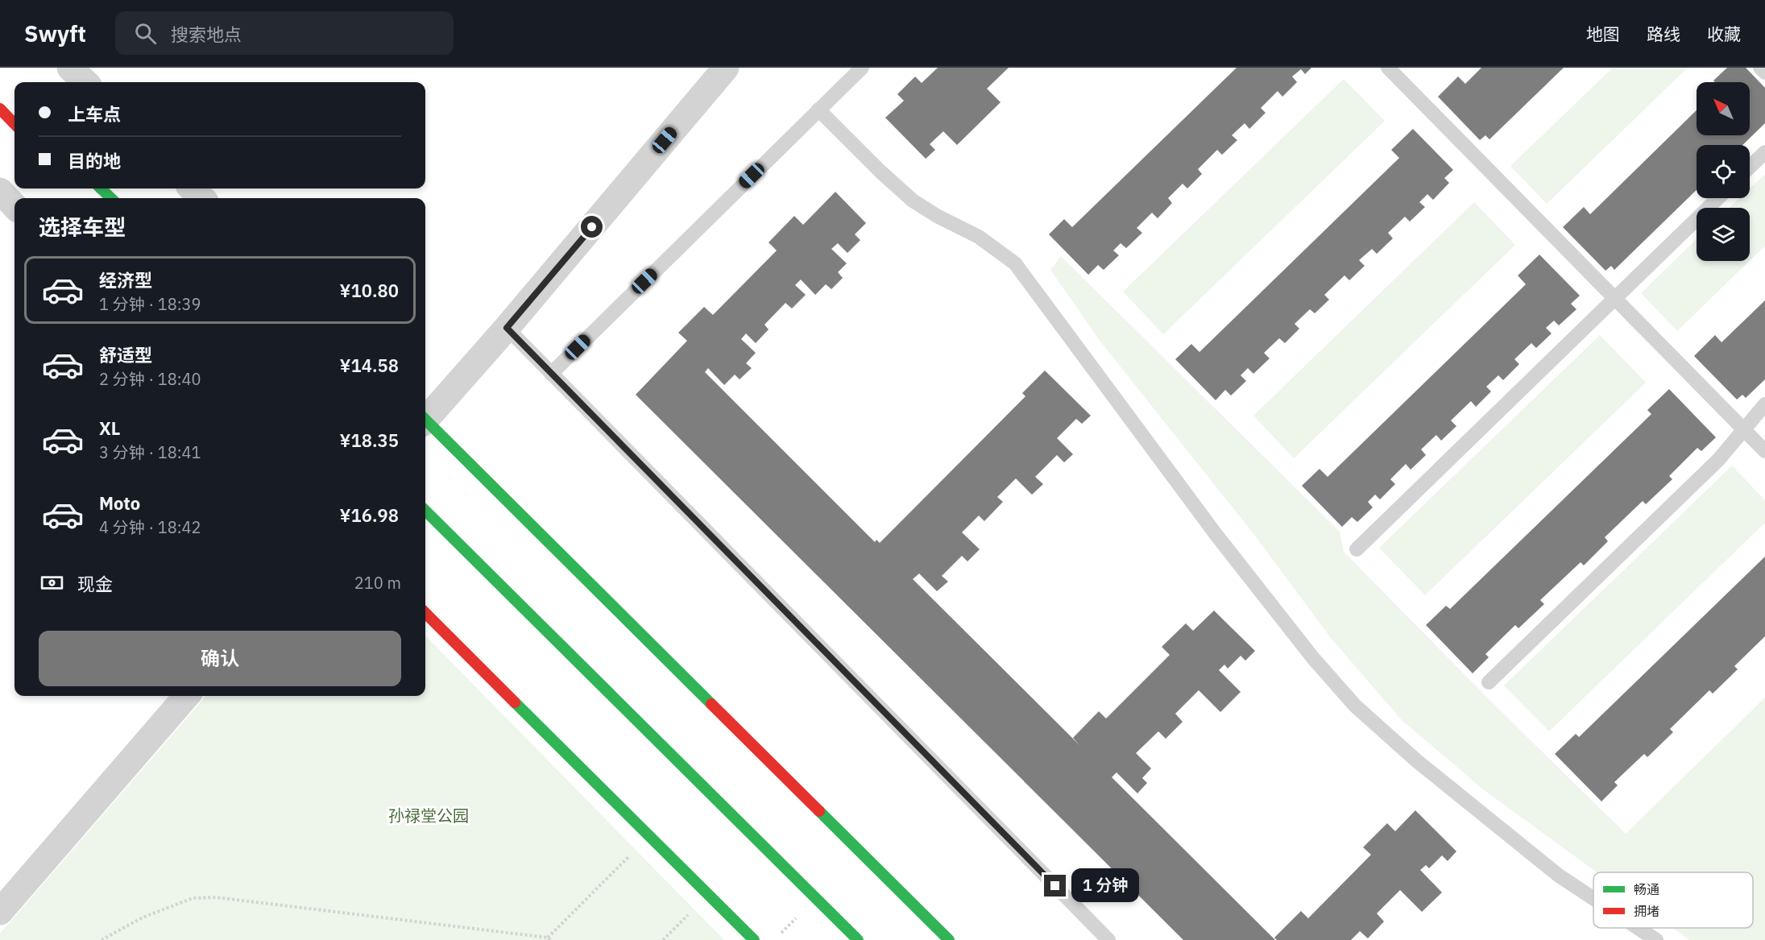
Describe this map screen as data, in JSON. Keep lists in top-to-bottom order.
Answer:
{
  "parks": ["孙禄堂公园"],
  "legend": ["畅通", "拥堵"],
  "north": "top left",
  "page": {
    "header": "Swyft",
    "search": "搜索地点",
    "nav": ["地图", "路线", "收藏"],
    "banner": ["上车点", "目的地"],
    "heading": "选择车型",
    "list": [
      {
        "name": "经济型",
        "note": "1 分钟 · 18:39",
        "value": "¥10.80"
      },
      {
        "name": "舒适型",
        "note": "2 分钟 · 18:40",
        "value": "¥14.58"
      },
      {
        "name": "XL",
        "note": "3 分钟 · 18:41",
        "value": "¥18.35"
      },
      {
        "name": "Moto",
        "note": "4 分钟 · 18:42",
        "value": "¥16.98"
      }
    ],
    "pay": ["现金", "210 m"],
    "buttons": "确认",
    "bubble": "1 分钟"
  }
}
